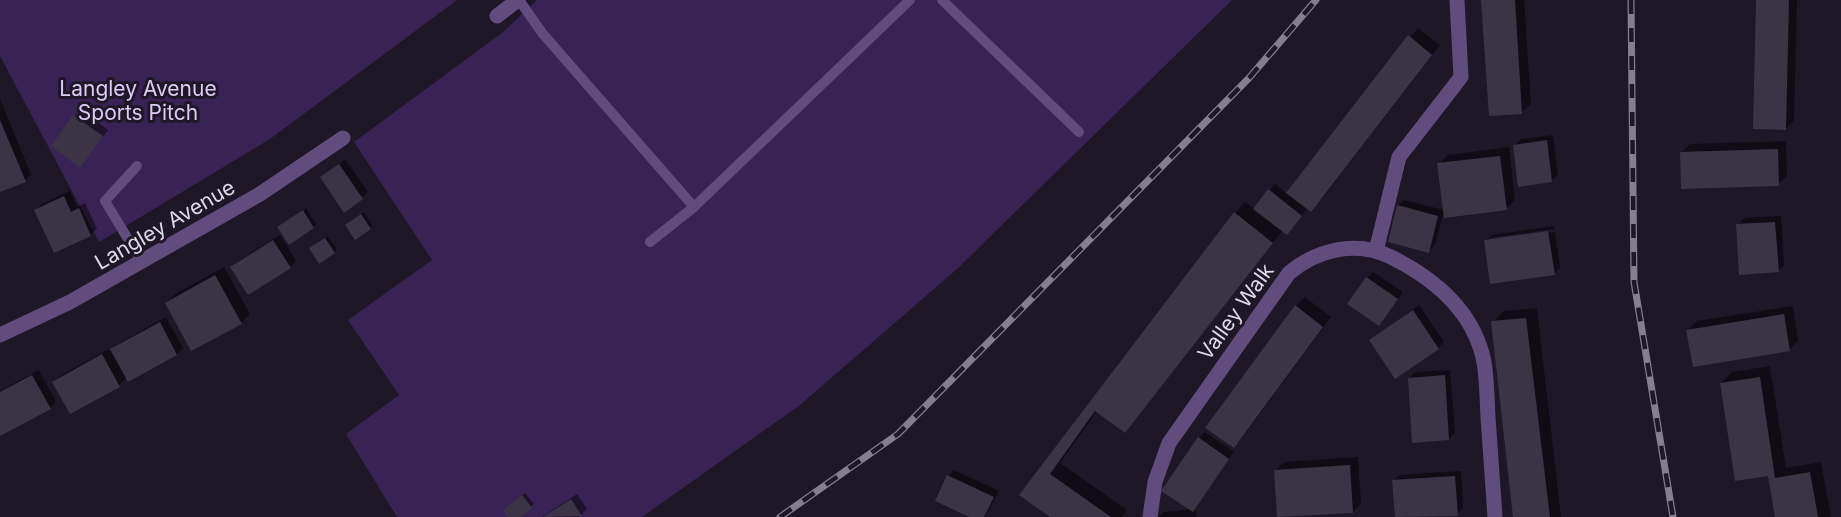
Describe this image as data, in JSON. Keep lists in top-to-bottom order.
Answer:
{
  "streets": {
    "street": ["Langley Avenue", "Valley Walk"]
  },
  "parks": ["Langley Avenue Sports Pitch"]
}
